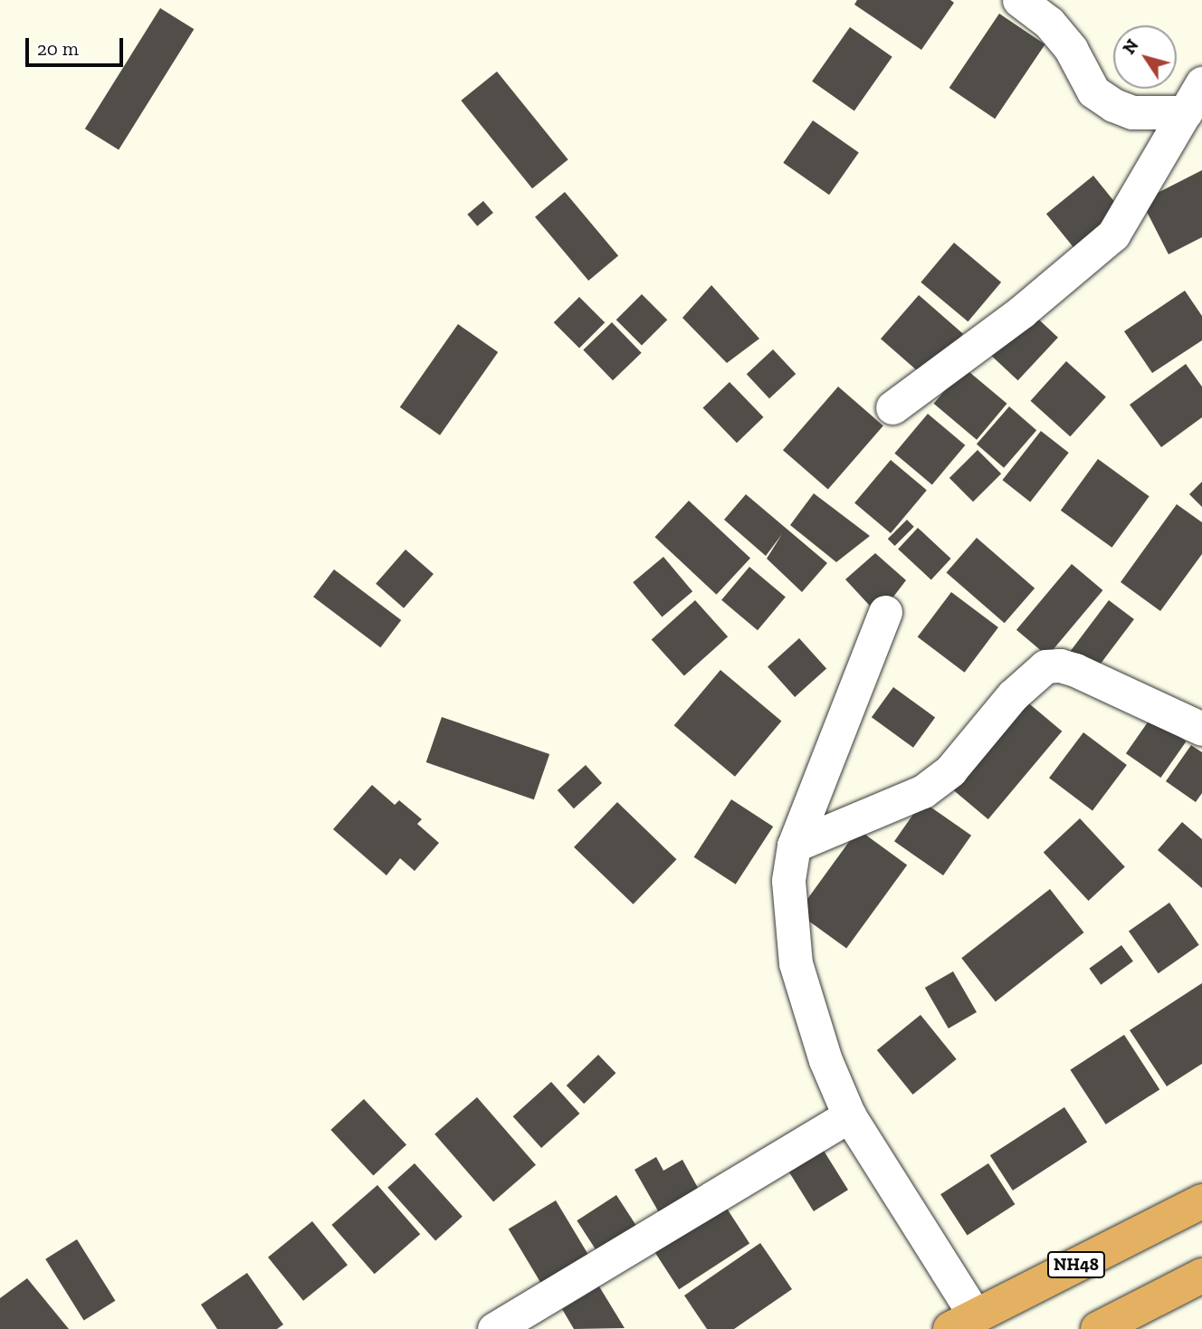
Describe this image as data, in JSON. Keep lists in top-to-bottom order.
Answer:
{
  "streets": {
    "highway": ["NH48"]
  },
  "scale_bar": "20 m",
  "north": "top left"
}
